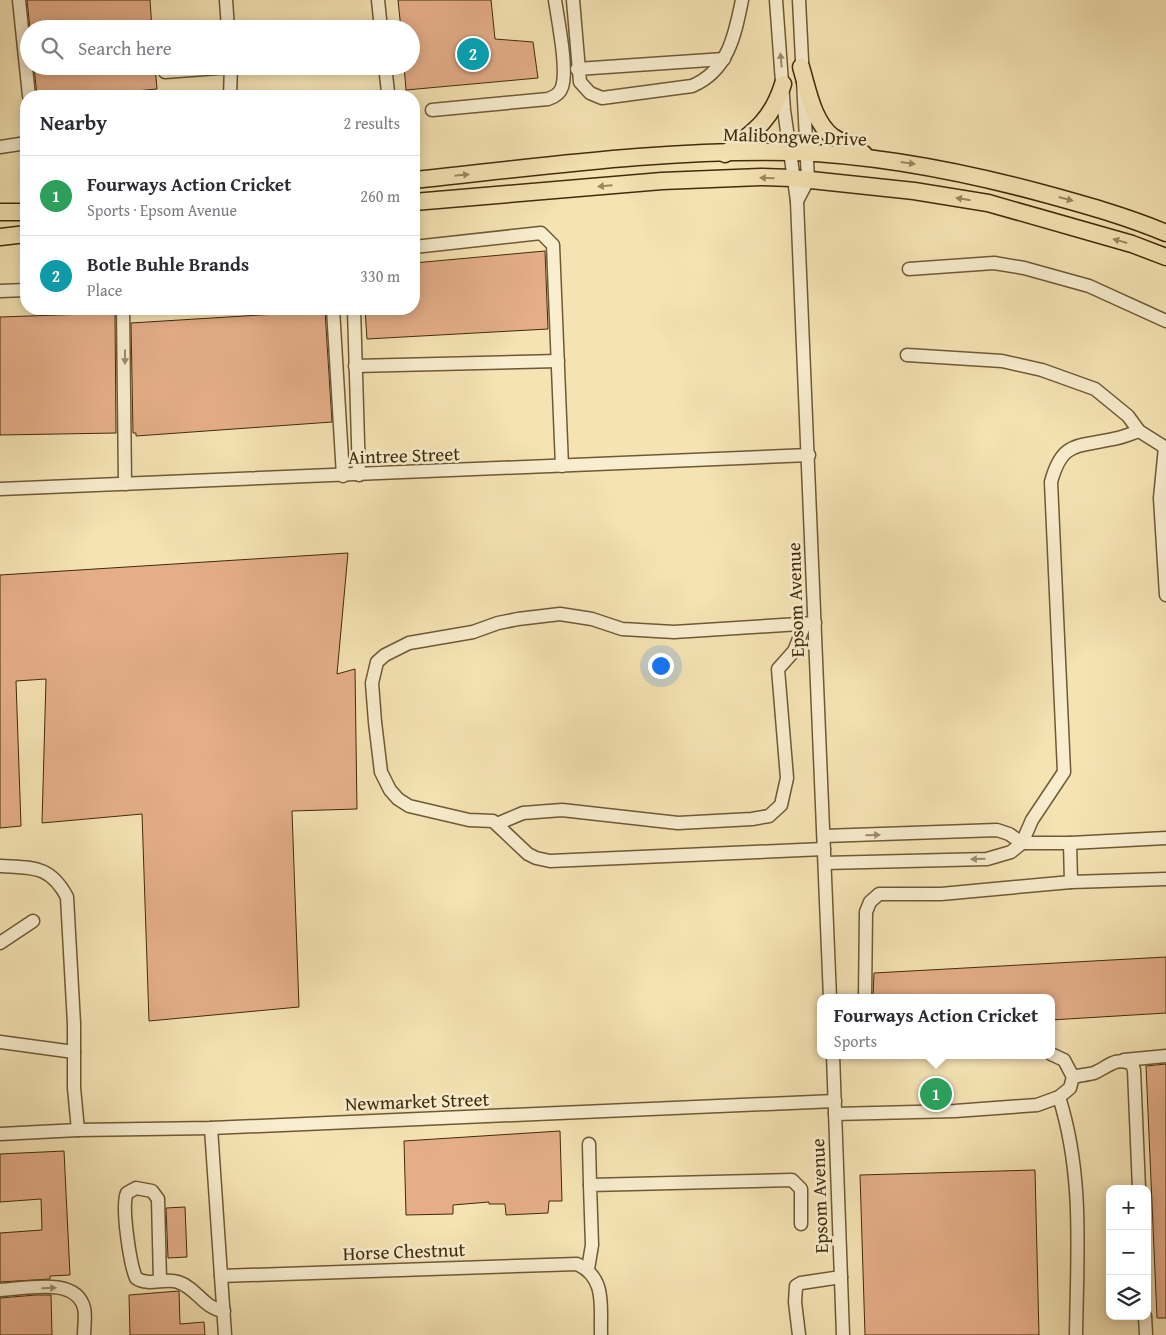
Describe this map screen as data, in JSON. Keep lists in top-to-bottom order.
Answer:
{
  "streets": {
    "main road": ["Malibongwe Drive"],
    "street": [
      "Aintree Street",
      "Epsom Avenue",
      "Newmarket Street",
      "Horse Chestnut"
    ]
  },
  "crossings": [
    ["Aintree Street", "Epsom Avenue"],
    ["Epsom Avenue", "Newmarket Street"]
  ],
  "page": {
    "search": "Search here",
    "pins": ["2", "1"],
    "heading": ["Nearby", "2 results"],
    "list": [
      {
        "mark": "1",
        "name": "Fourways Action Cricket",
        "note": "Sports · Epsom Avenue",
        "value": "260 m"
      },
      {
        "mark": "2",
        "name": "Botle Buhle Brands",
        "note": "Place",
        "value": "330 m"
      }
    ],
    "popup": ["Fourways Action Cricket", "Sports"],
    "map_buttons": ["+", "−"]
  }
}
